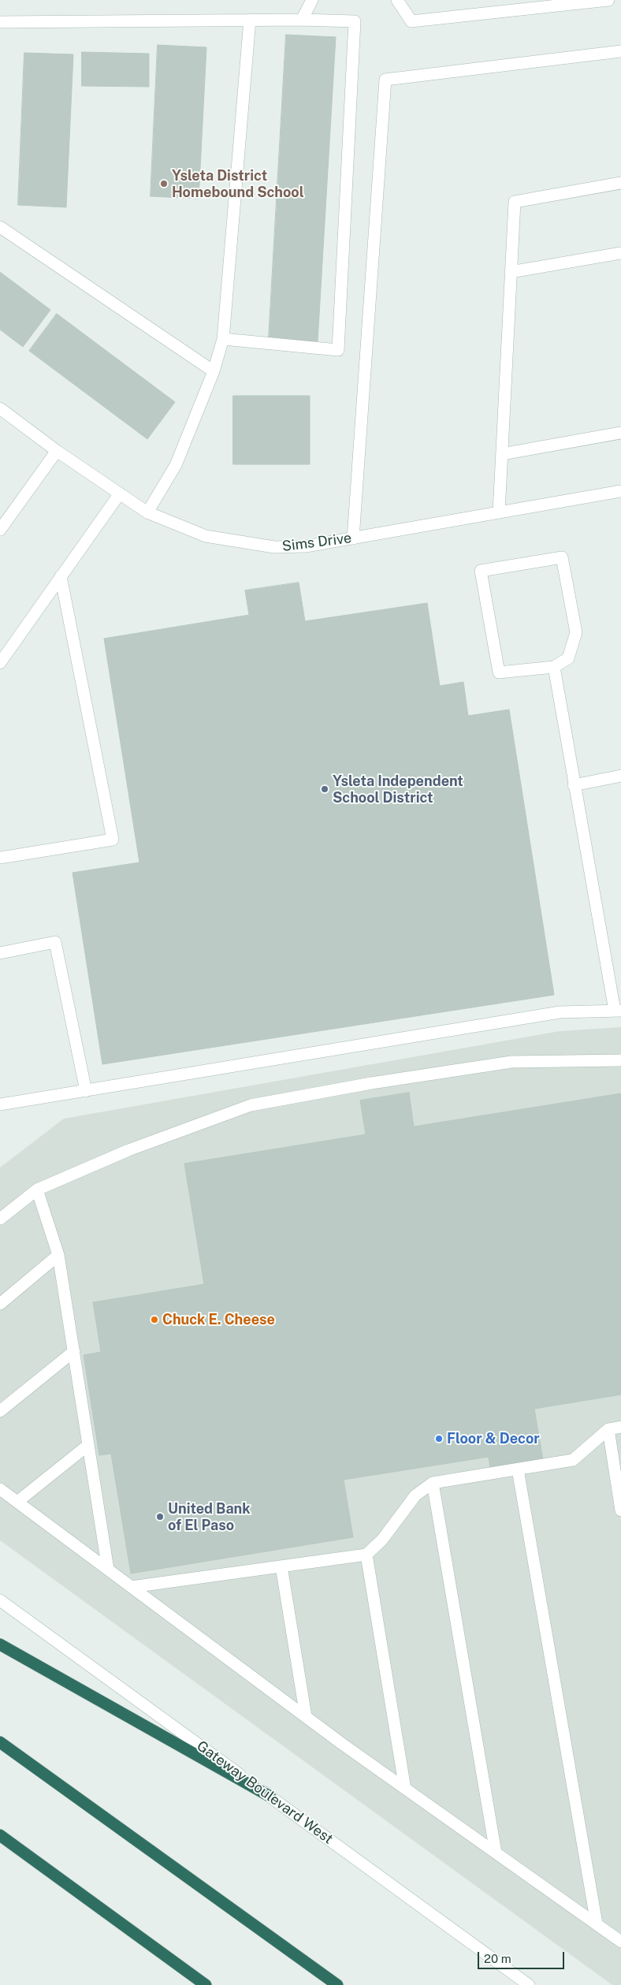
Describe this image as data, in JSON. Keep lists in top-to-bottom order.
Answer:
{
  "streets": {
    "street": ["Sims Drive", "Gateway Boulevard West"]
  },
  "places": [
    "Ysleta District Homebound School",
    "Ysleta Independent School District",
    "Chuck E. Cheese",
    "Floor & Decor",
    "United Bank of El Paso"
  ],
  "scale_bar": "20 m"
}
